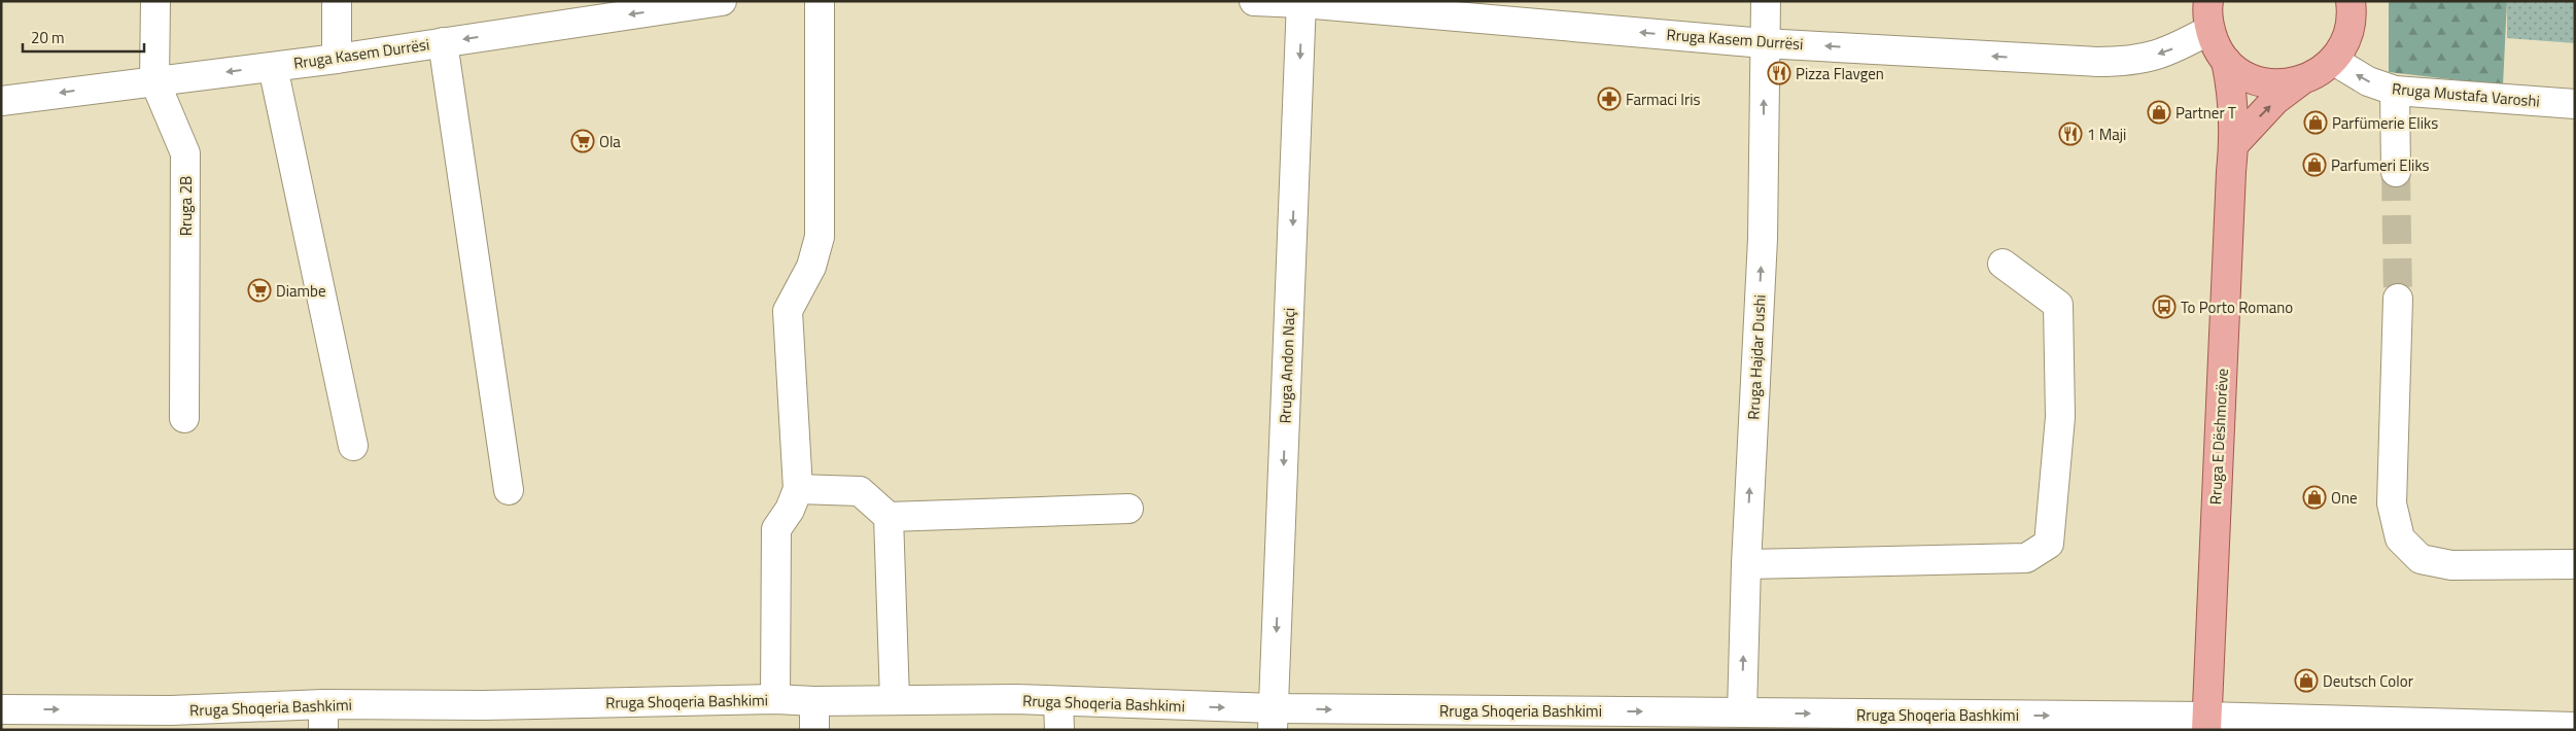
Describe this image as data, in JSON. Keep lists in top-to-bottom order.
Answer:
{
  "streets": {
    "main road": ["Rruga E Dëshmorëve"],
    "street": [
      "Rruga Kasem Durrësi",
      "Rruga Mustafa Varoshi",
      "Rruga 2B",
      "Rruga Hajdar Dushi",
      "Rruga Andon Naçi",
      "Rruga Shoqeria Bashkimi"
    ]
  },
  "crossings": [
    ["Rruga Kasem Durrësi", "Rruga 2B"],
    ["Rruga Kasem Durrësi", "Rruga Hajdar Dushi"],
    ["Rruga Kasem Durrësi", "Rruga Andon Naçi"],
    ["Rruga Hajdar Dushi", "Rruga Shoqeria Bashkimi"],
    ["Rruga Andon Naçi", "Rruga Shoqeria Bashkimi"],
    ["Rruga E Dëshmorëve", "Rruga Shoqeria Bashkimi"]
  ],
  "one_way": [
    "Rruga Kasem Durrësi",
    "Rruga Hajdar Dushi",
    "Rruga Andon Naçi",
    "Rruga Shoqeria Bashkimi"
  ],
  "places": {
    "restaurant": ["Pizza Flavgen", "1 Maji"],
    "pharmacy": ["Farmaci Iris"],
    "shop": [
      "Partner T",
      "Parfümerie Eliks",
      "Parfumeri Eliks",
      "One",
      "Deutsch Color"
    ],
    "supermarket": ["Ola", "Diambe"],
    "bus stop": ["To Porto Romano"]
  },
  "scale_bar": "20 m"
}
